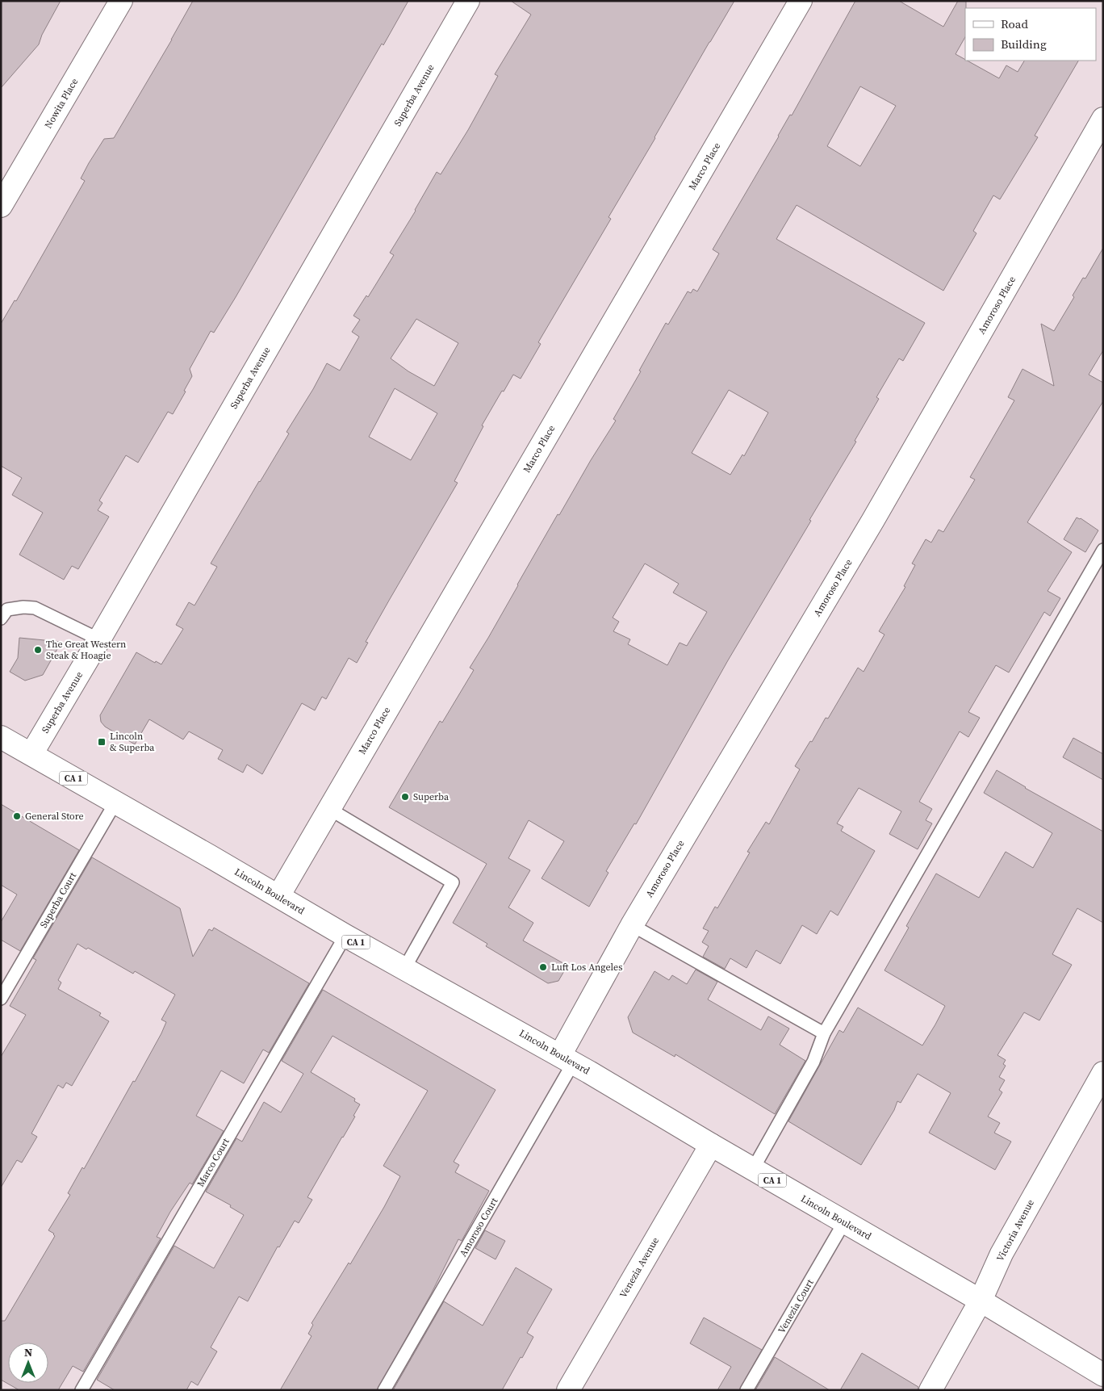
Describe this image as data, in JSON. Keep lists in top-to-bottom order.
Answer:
{
  "streets": {
    "main road": [
      "Superba Avenue",
      "Nowita Place",
      "Marco Place",
      "Amoroso Place",
      "CA 1",
      "Lincoln Boulevard",
      "Victoria Avenue",
      "Venezia Avenue"
    ],
    "lane": [
      "Superba Court",
      "Marco Court",
      "Amoroso Court",
      "Venezia Court"
    ]
  },
  "crossings": [
    ["Superba Avenue", "Lincoln Boulevard"],
    ["Marco Place", "Lincoln Boulevard"],
    ["Amoroso Place", "Lincoln Boulevard"],
    ["Amoroso Place", "Amoroso Court"],
    ["Lincoln Boulevard", "Superba Court"],
    ["Lincoln Boulevard", "Marco Court"],
    ["Lincoln Boulevard", "Amoroso Court"],
    ["Lincoln Boulevard", "Victoria Avenue"],
    ["Lincoln Boulevard", "Venezia Avenue"],
    ["Lincoln Boulevard", "Venezia Court"]
  ],
  "places": {
    "other": [
      "The Great Western Steak & Hoagie",
      "Superba",
      "General Store",
      "Luft Los Angeles"
    ],
    "transit": ["Lincoln & Superba"]
  },
  "legend": ["Road", "Building"],
  "north": "top"
}
